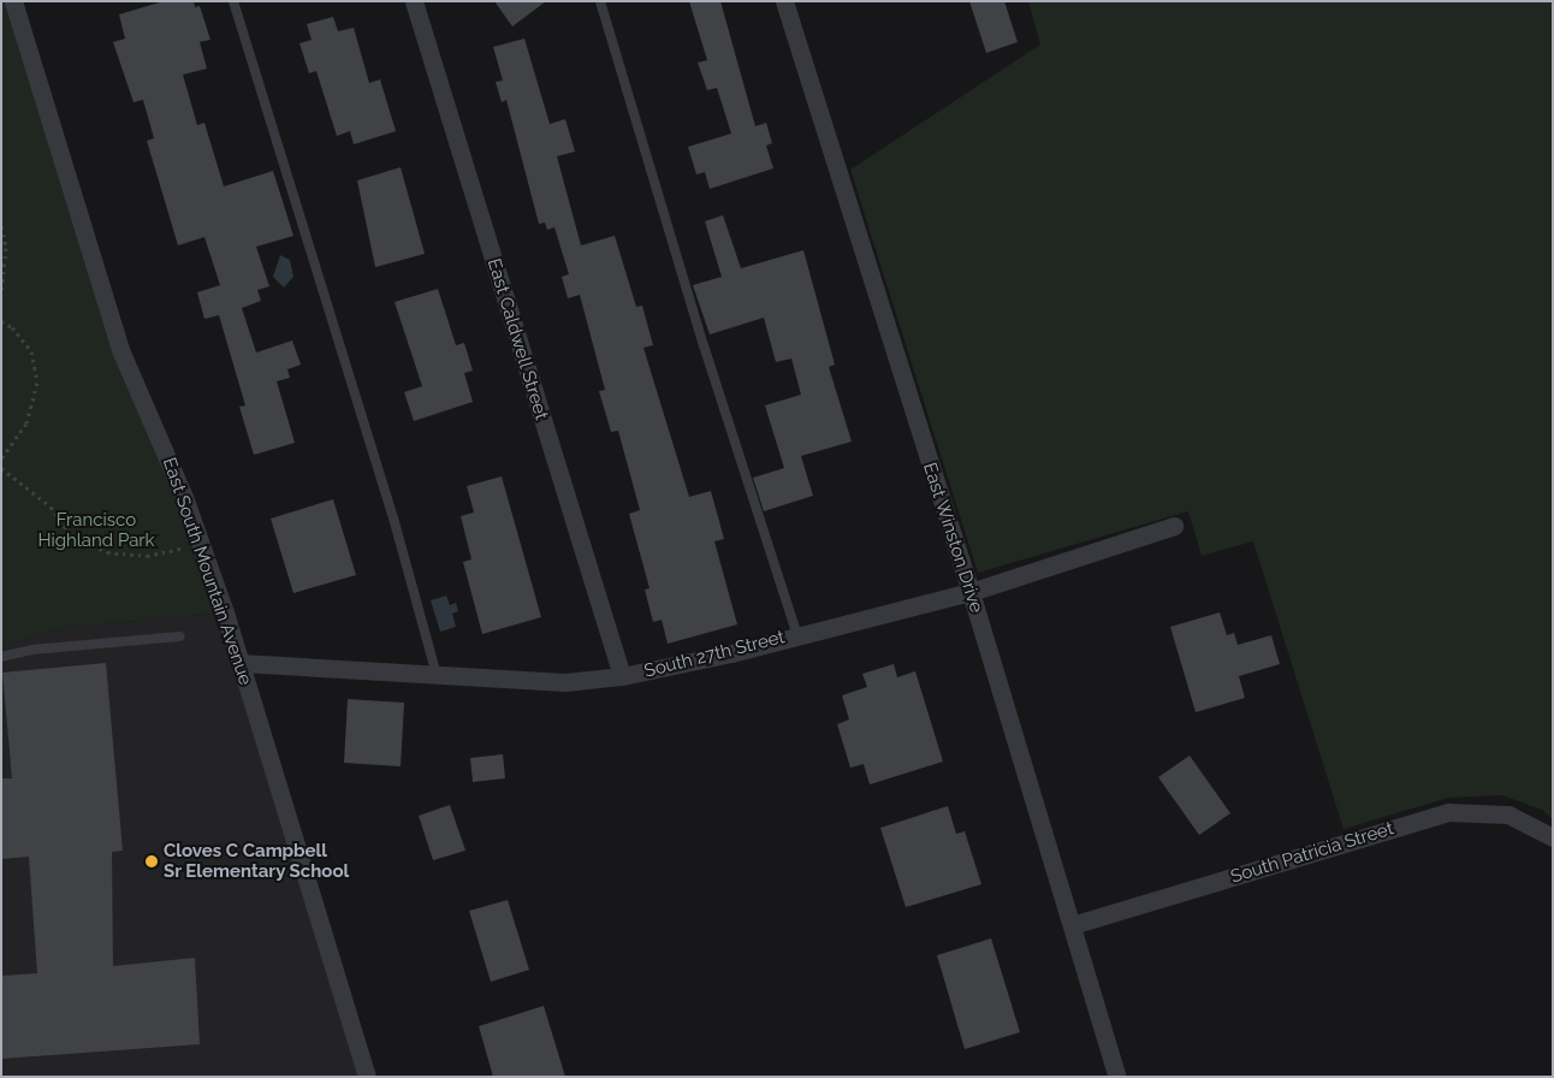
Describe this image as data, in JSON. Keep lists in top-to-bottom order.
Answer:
{
  "streets": {
    "street": [
      "East Caldwell Street",
      "East Winston Drive",
      "East South Mountain Avenue",
      "South 27th Street",
      "South Patricia Street"
    ]
  },
  "crossings": [
    ["East Caldwell Street", "South 27th Street"],
    ["East Winston Drive", "South 27th Street"],
    ["East Winston Drive", "South Patricia Street"],
    ["East South Mountain Avenue", "South 27th Street"]
  ],
  "parks": ["Francisco Highland Park"],
  "places": ["Cloves C Campbell Sr Elementary School"]
}
